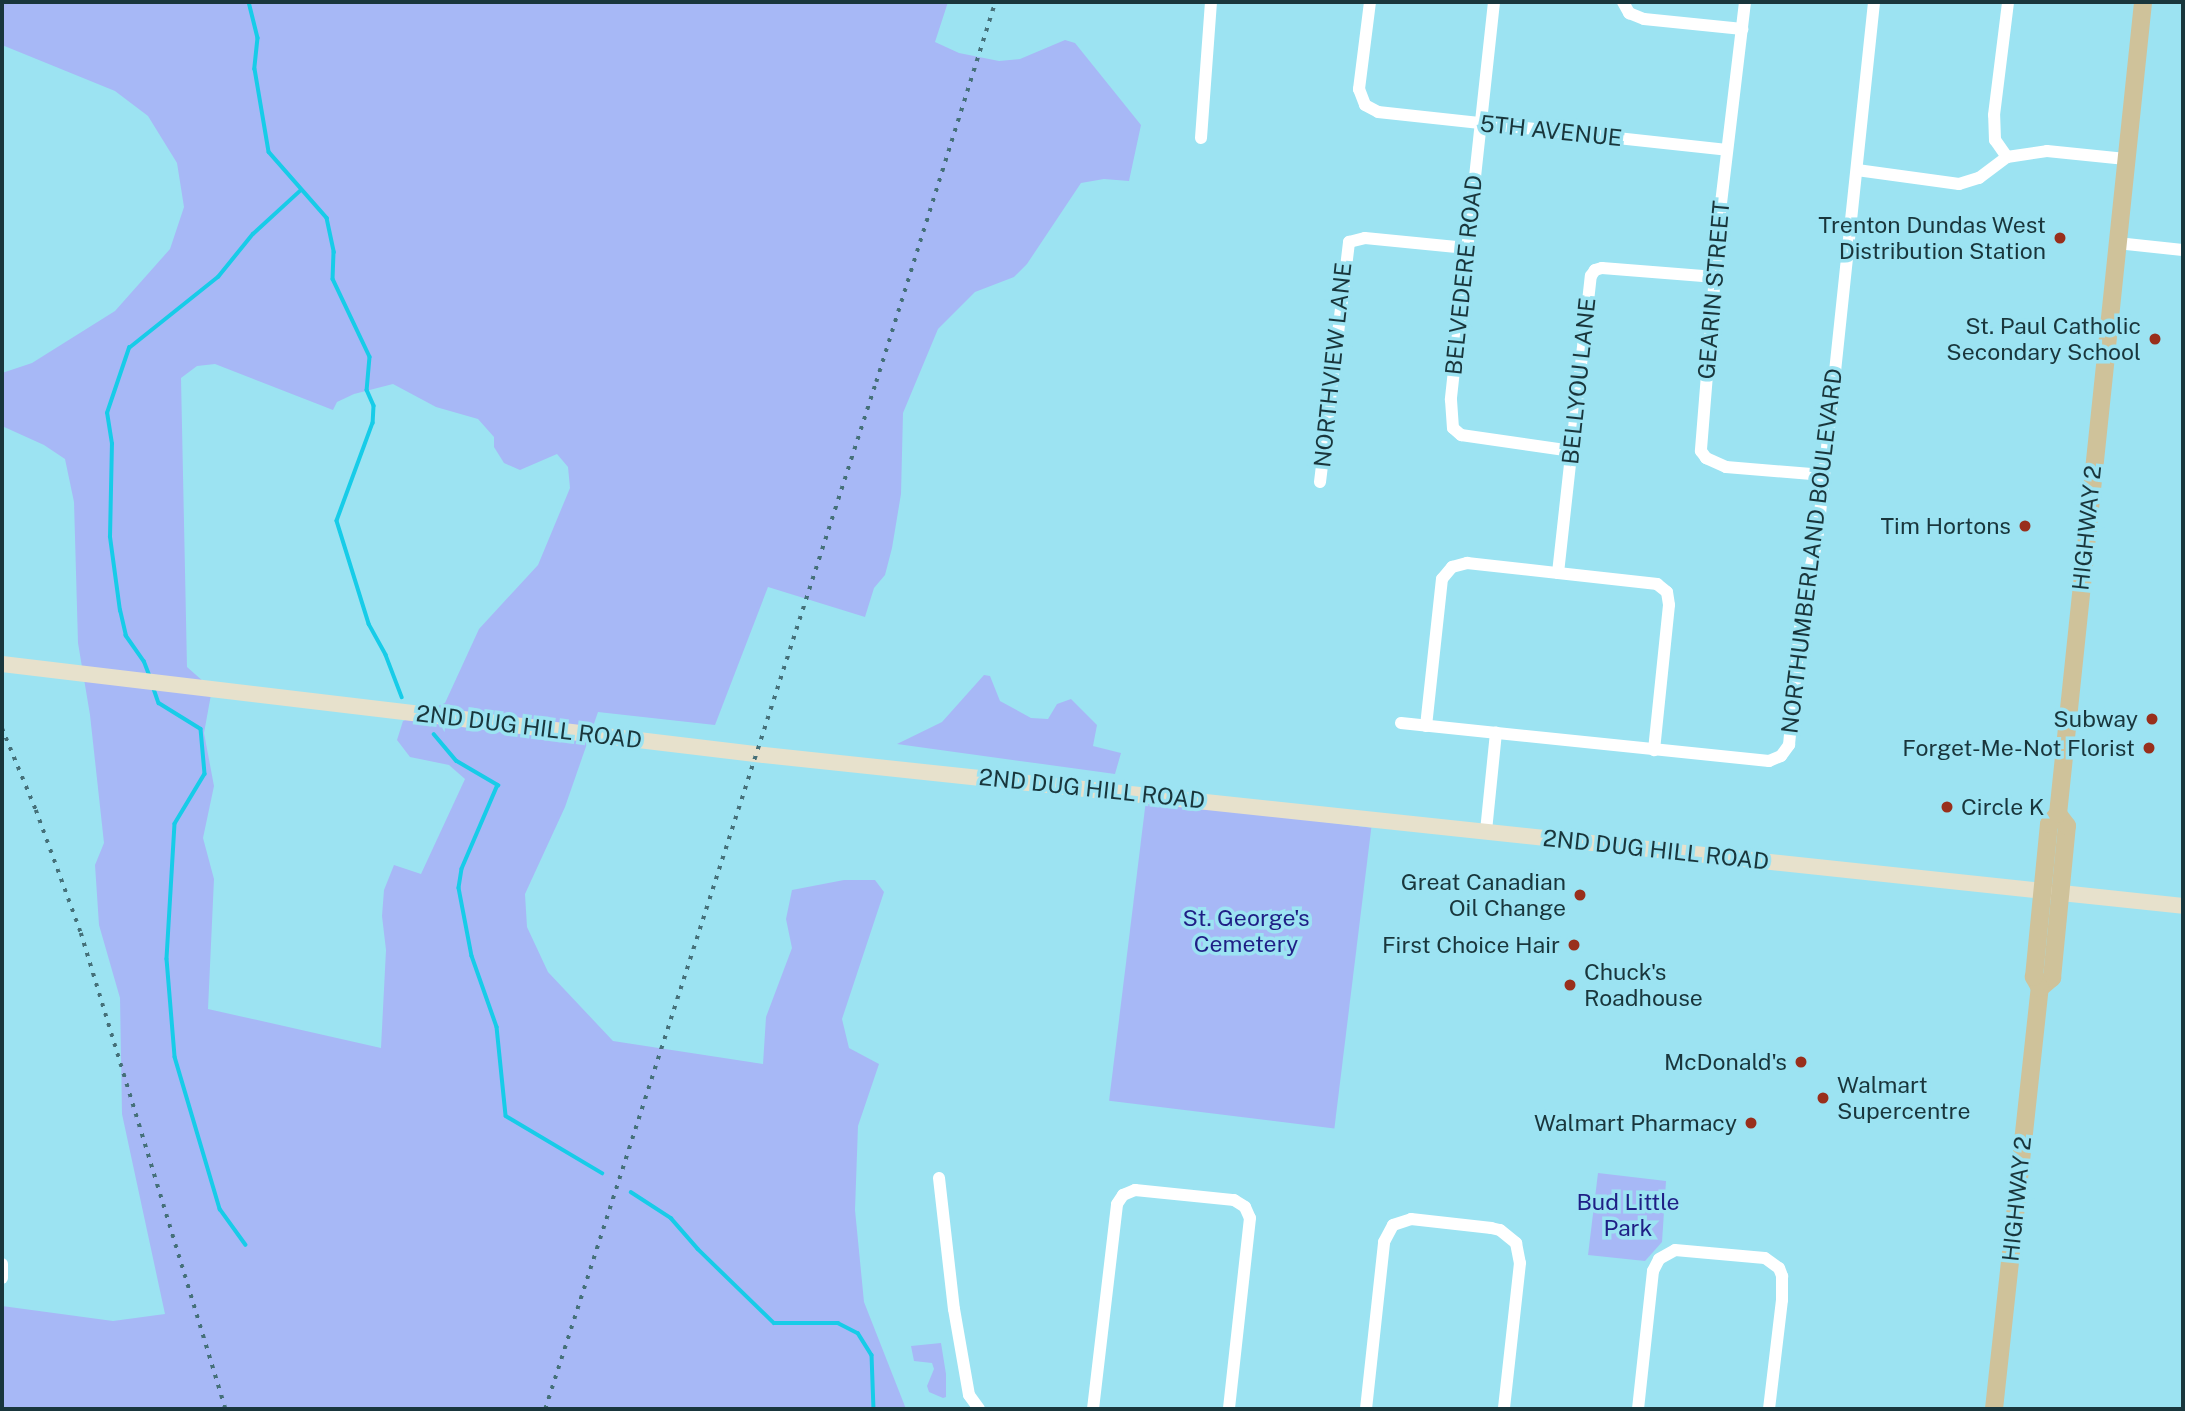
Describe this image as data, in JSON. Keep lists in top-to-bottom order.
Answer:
{
  "streets": {
    "main road": ["HIGHWAY 2"],
    "street": [
      "5TH AVENUE",
      "BELVEDERE ROAD",
      "GEARIN STREET",
      "NORTHVIEW LANE",
      "BELLYOU LANE",
      "NORTHUMBERLAND BOULEVARD",
      "2ND DUG HILL ROAD"
    ]
  },
  "crossings": [
    ["5TH AVENUE", "BELVEDERE ROAD"],
    ["5TH AVENUE", "GEARIN STREET"],
    ["BELVEDERE ROAD", "NORTHVIEW LANE"],
    ["BELVEDERE ROAD", "BELLYOU LANE"],
    ["GEARIN STREET", "BELLYOU LANE"],
    ["GEARIN STREET", "NORTHUMBERLAND BOULEVARD"],
    ["HIGHWAY 2", "2ND DUG HILL ROAD"]
  ],
  "parks": ["St. George's Cemetery", "Bud Little Park"],
  "places": [
    "Trenton Dundas West Distribution Station",
    "St. Paul Catholic Secondary School",
    "Tim Hortons",
    "Subway",
    "Forget-Me-Not Florist",
    "Circle K",
    "Great Canadian Oil Change",
    "First Choice Hair",
    "Chuck's Roadhouse",
    "McDonald's",
    "Walmart Supercentre",
    "Walmart Pharmacy"
  ]
}
